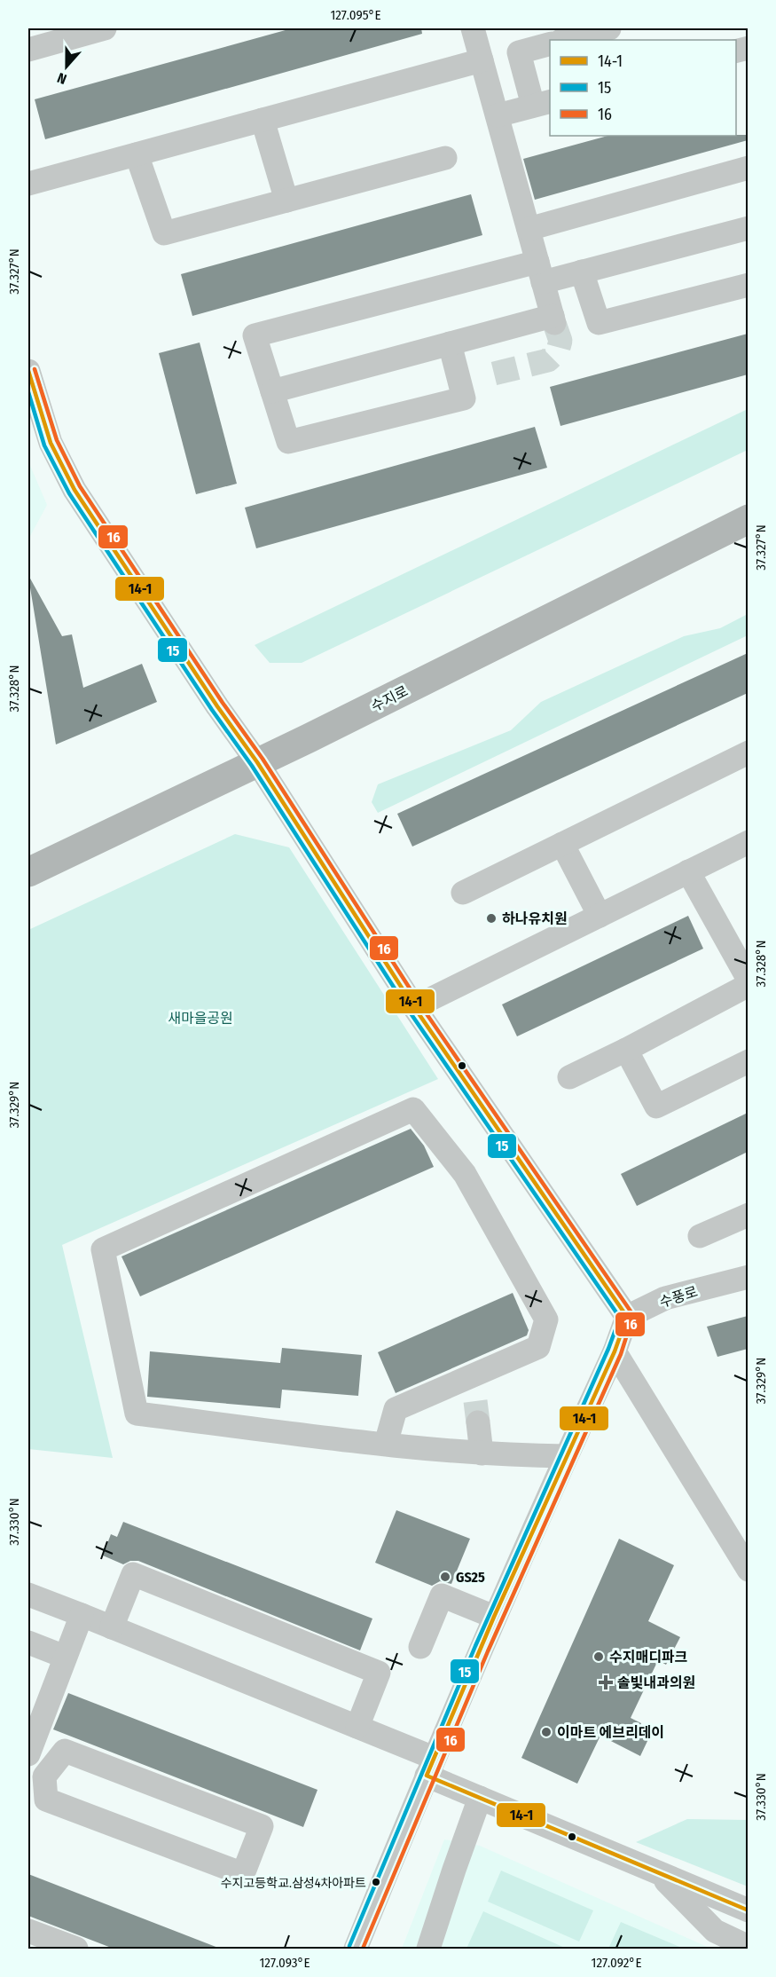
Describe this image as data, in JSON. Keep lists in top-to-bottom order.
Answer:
{
  "streets": {
    "main road": ["수지로"],
    "street": ["수풍로"]
  },
  "parks": ["새마을공원"],
  "places": {
    "other": [
      "하나유치원",
      "GS25",
      "수지매디파크",
      "이마트 에브리데이",
      "수지고등학교.삼성4차아파트"
    ],
    "health": ["솔빛내과의원"]
  },
  "lines": ["transit line 16", "transit line 14-1", "transit line 15"],
  "legend": ["14-1", "15", "16"],
  "north": "bottom",
  "coordinates": [
    "127.095°E",
    "37.327°N",
    "37.328°N",
    "37.329°N",
    "37.330°N",
    "127.093°E",
    "127.092°E"
  ]
}
